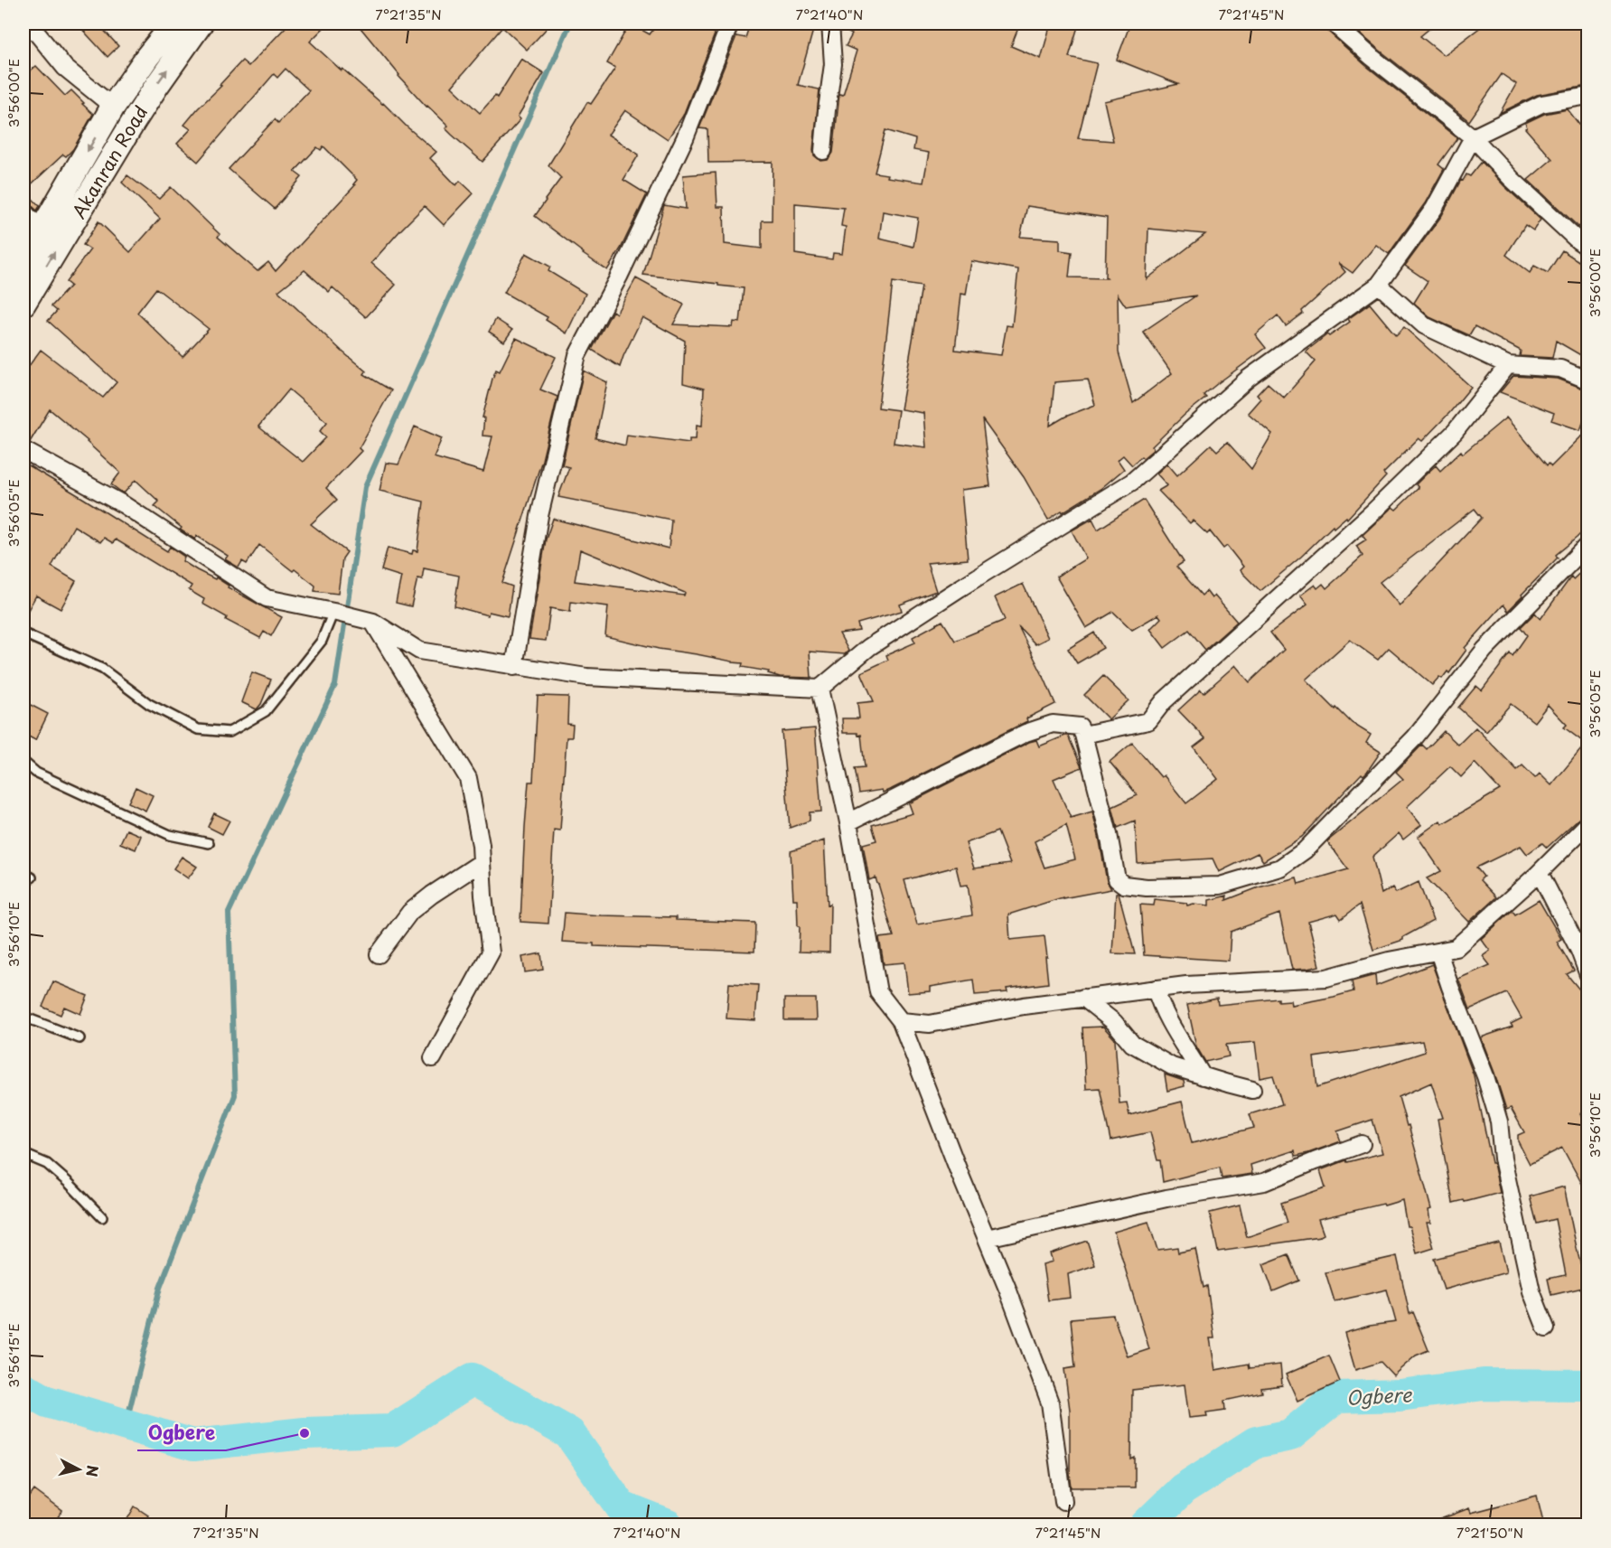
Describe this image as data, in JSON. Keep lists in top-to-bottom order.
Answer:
{
  "streets": {
    "main road": ["Akanran Road"]
  },
  "water": ["Ogbere"],
  "places": ["Ogbere"],
  "north": "right",
  "coordinates": [
    "7°21'35\"N",
    "7°21'40\"N",
    "7°21'45\"N",
    "3°56'00\"E",
    "3°56'05\"E",
    "3°56'10\"E",
    "3°56'15\"E",
    "7°21'50\"N"
  ]
}
